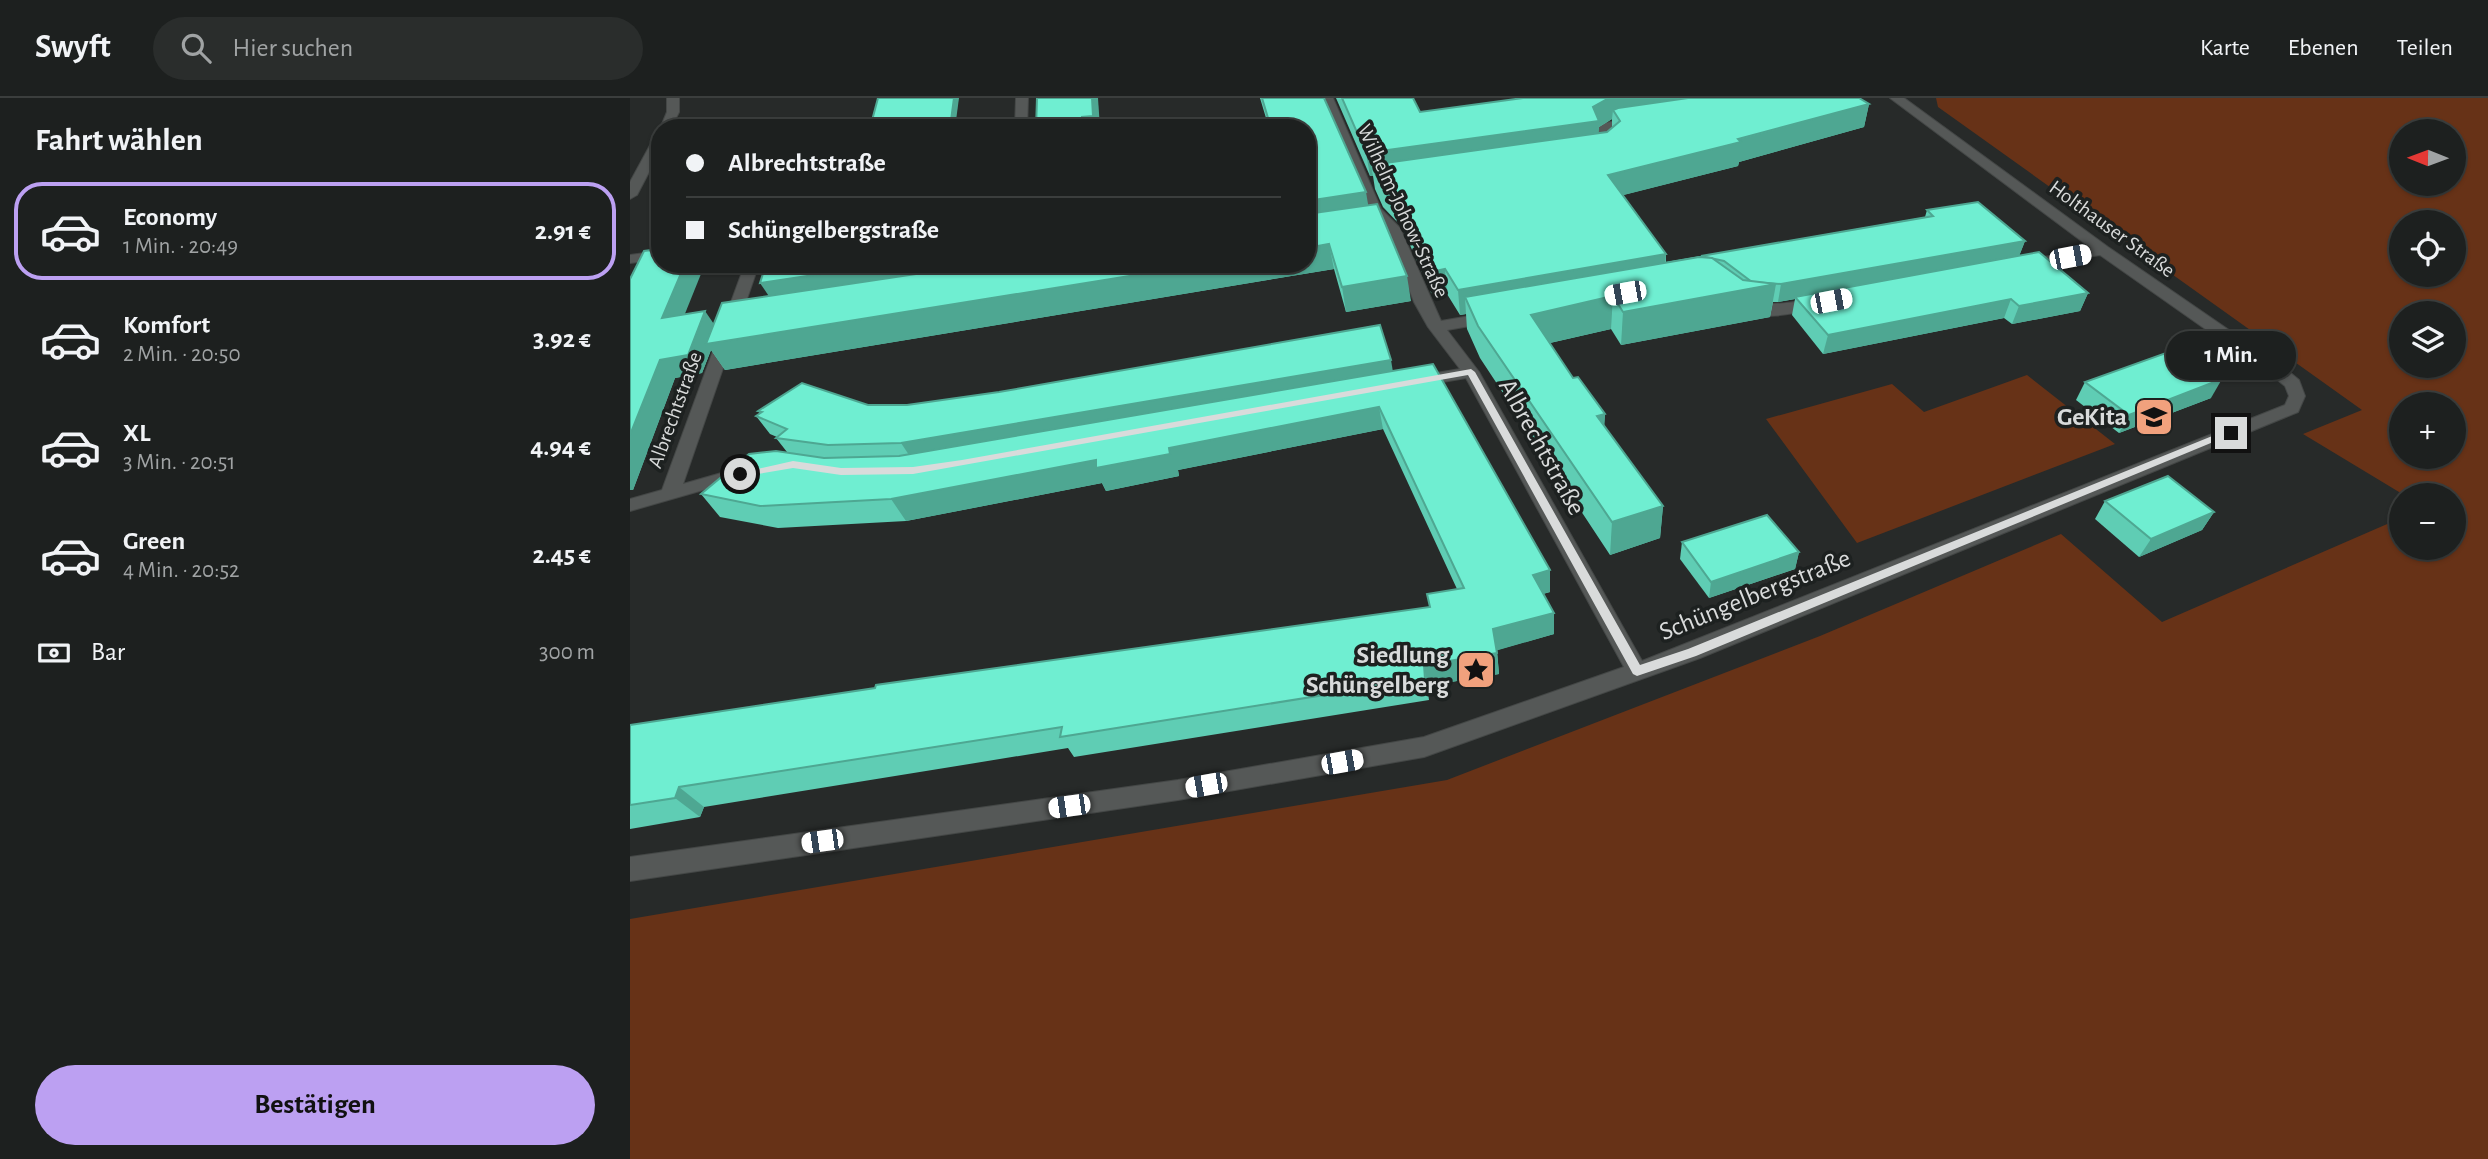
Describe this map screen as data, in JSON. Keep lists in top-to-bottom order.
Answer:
{
  "streets": {
    "street": [
      "Wilhelm-Johow-Straße",
      "Holthauser Straße",
      "Albrechtstraße",
      "Schüngelbergstraße"
    ]
  },
  "crossings": [
    ["Wilhelm-Johow-Straße", "Albrechtstraße"],
    ["Holthauser Straße", "Schüngelbergstraße"],
    ["Albrechtstraße", "Schüngelbergstraße"]
  ],
  "places": {
    "school or university": ["GeKita"],
    "place": ["Siedlung Schüngelberg"]
  },
  "north": "left",
  "page": {
    "header": "Swyft",
    "search": "Hier suchen",
    "nav": ["Karte", "Ebenen", "Teilen"],
    "heading": "Fahrt wählen",
    "map_buttons": ["+", "−"],
    "banner": ["Albrechtstraße", "Schüngelbergstraße"],
    "list": [
      {
        "name": "Economy",
        "note": "1 Min. · 20:49",
        "value": "2.91 €"
      },
      {
        "name": "Komfort",
        "note": "2 Min. · 20:50",
        "value": "3.92 €"
      },
      {
        "name": "XL",
        "note": "3 Min. · 20:51",
        "value": "4.94 €"
      },
      {
        "name": "Green",
        "note": "4 Min. · 20:52",
        "value": "2.45 €"
      }
    ],
    "bubble": "1 Min.",
    "pay": ["Bar", "300 m"],
    "buttons": "Bestätigen"
  }
}
